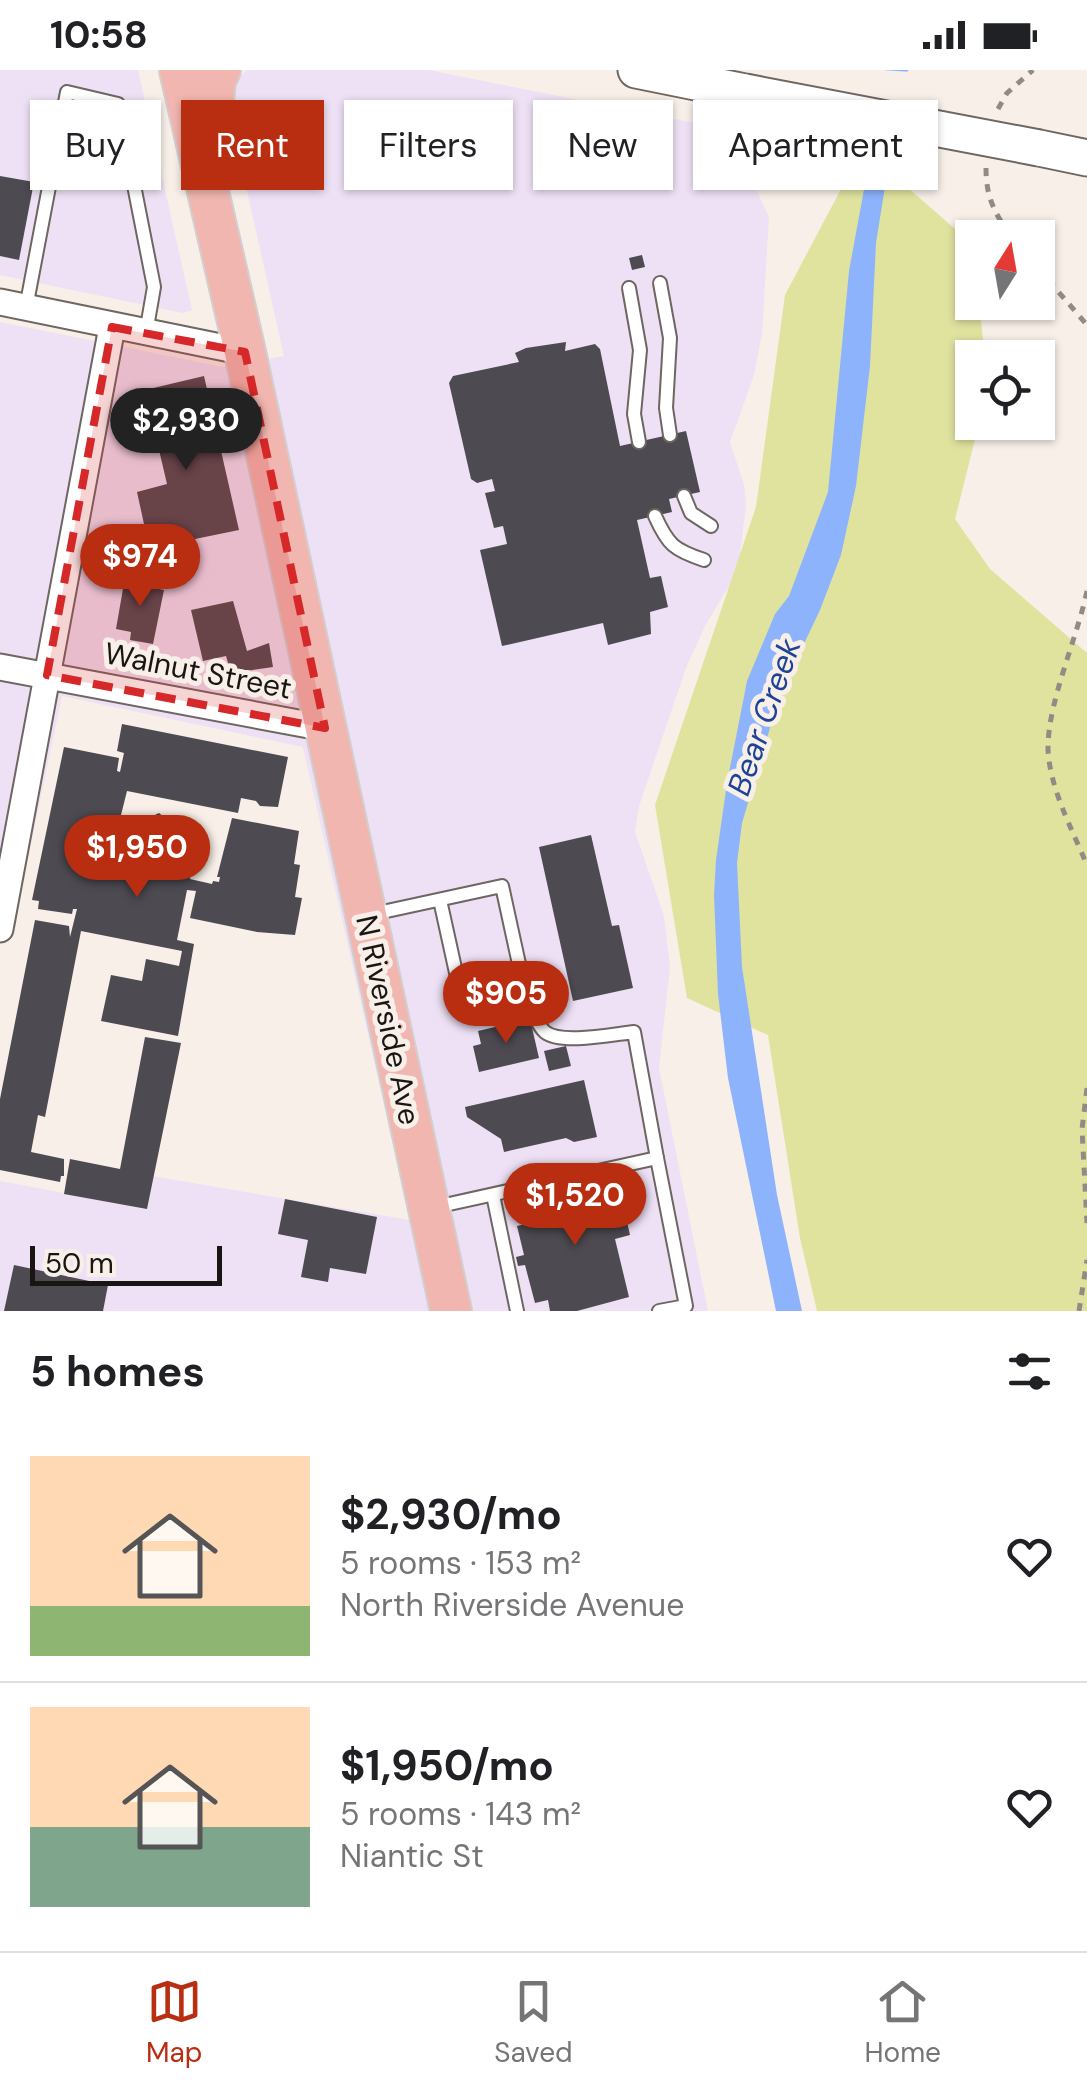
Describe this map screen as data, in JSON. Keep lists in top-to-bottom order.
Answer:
{
  "streets": {
    "main road": ["N Riverside Ave"],
    "street": ["Walnut Street"]
  },
  "crossings": [
    ["Walnut Street", "N Riverside Ave"]
  ],
  "water": ["Bear Creek"],
  "scale_bar": "50 m",
  "north": "top",
  "page": {
    "status": "10:58",
    "chip": [
      "Buy",
      "Rent",
      "Filters",
      "New",
      "Apartment"
    ],
    "price": [
      "$2,930",
      "$974",
      "$1,950",
      "$905",
      "$1,520"
    ],
    "scale": "50 m",
    "heading": "5 homes",
    "list": [
      {
        "name": "$2,930/mo",
        "note": "5 rooms · 153 m² · North Riverside Avenue"
      },
      {
        "name": "$1,950/mo",
        "note": "5 rooms · 143 m² · Niantic St"
      }
    ],
    "tabs": ["Map", "Saved", "Home"]
  }
}
